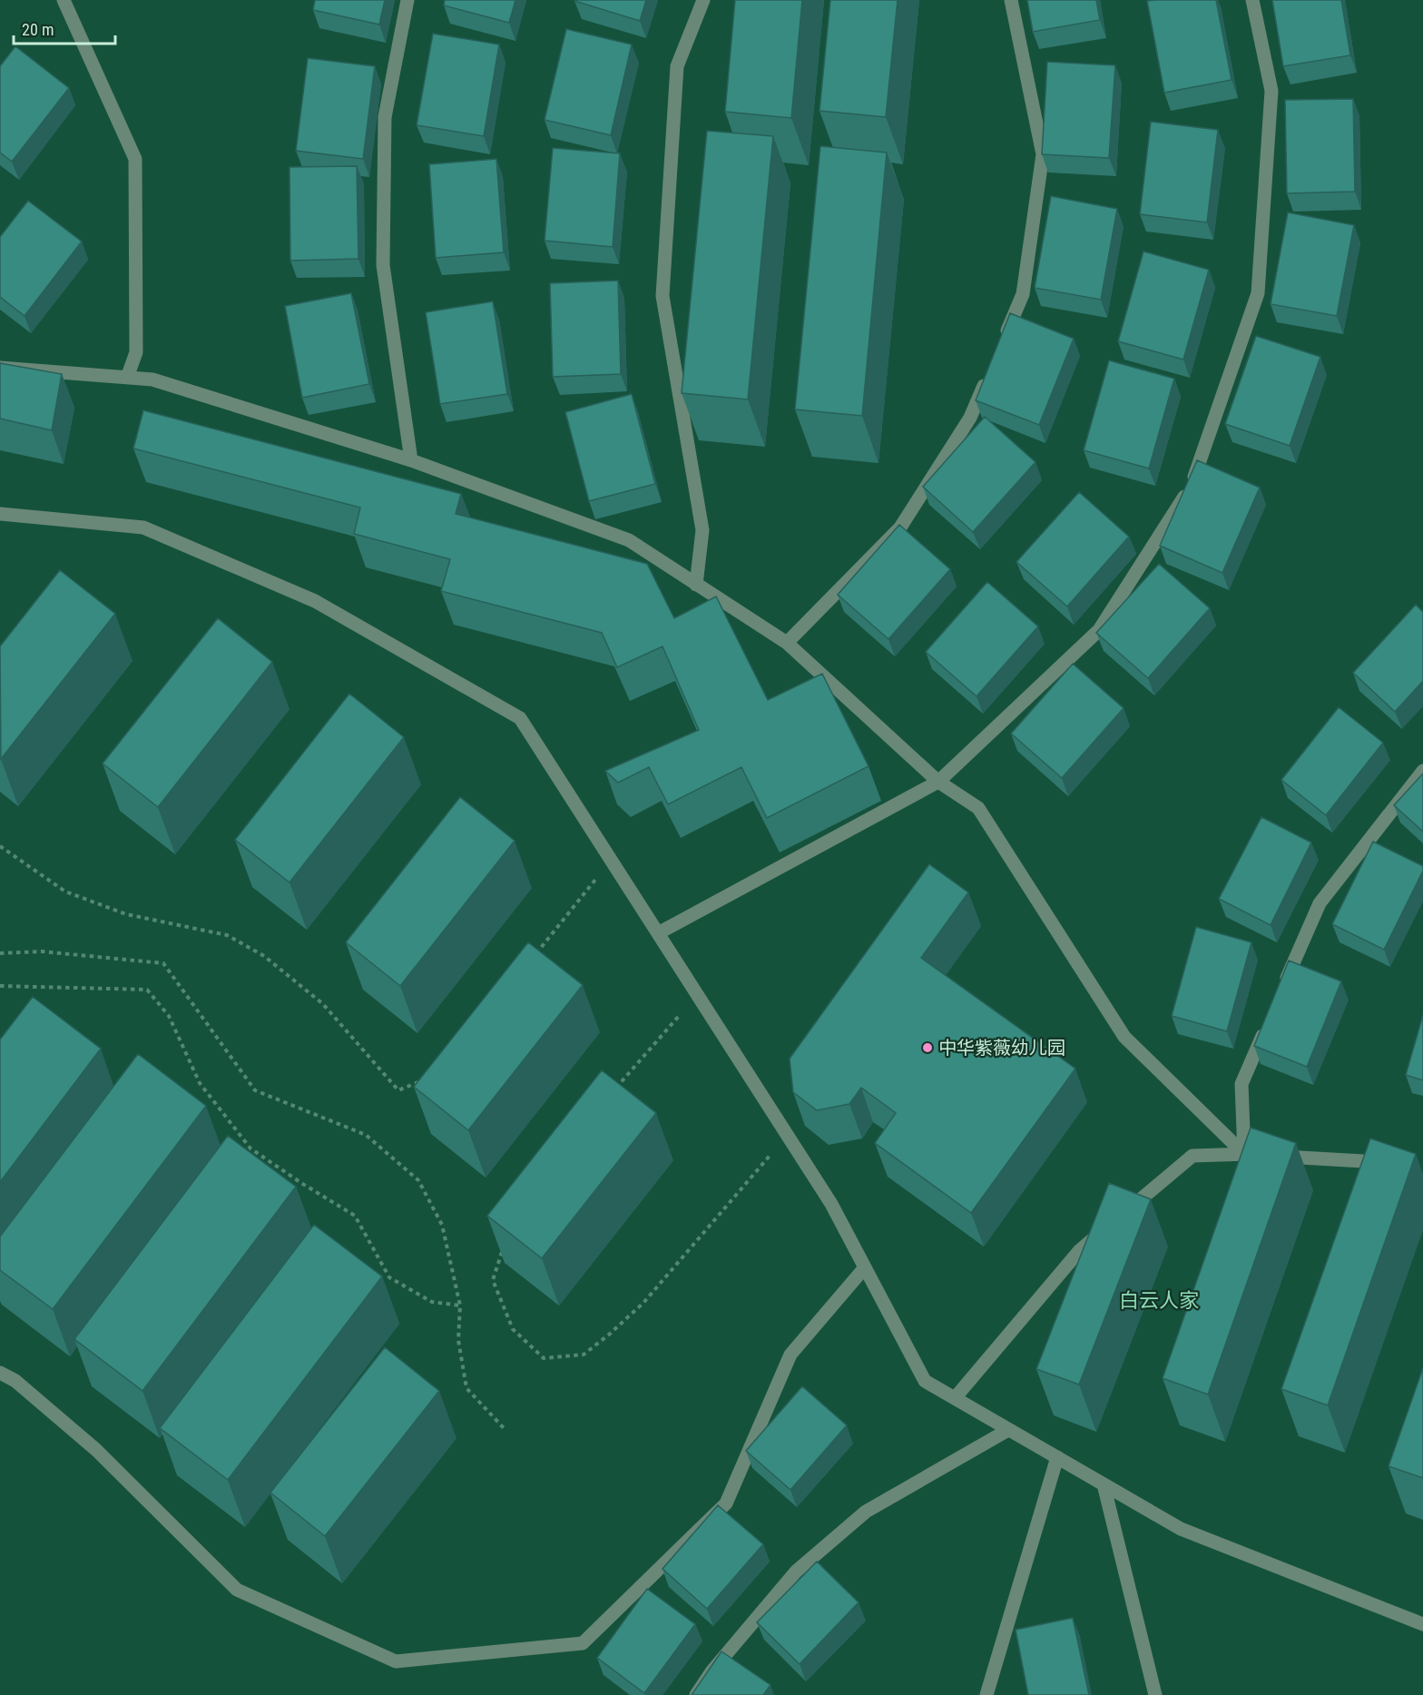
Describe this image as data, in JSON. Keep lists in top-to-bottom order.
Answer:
{
  "districts": ["白云人家"],
  "places": ["中华紫薇幼儿园"],
  "scale_bar": "20 m"
}
